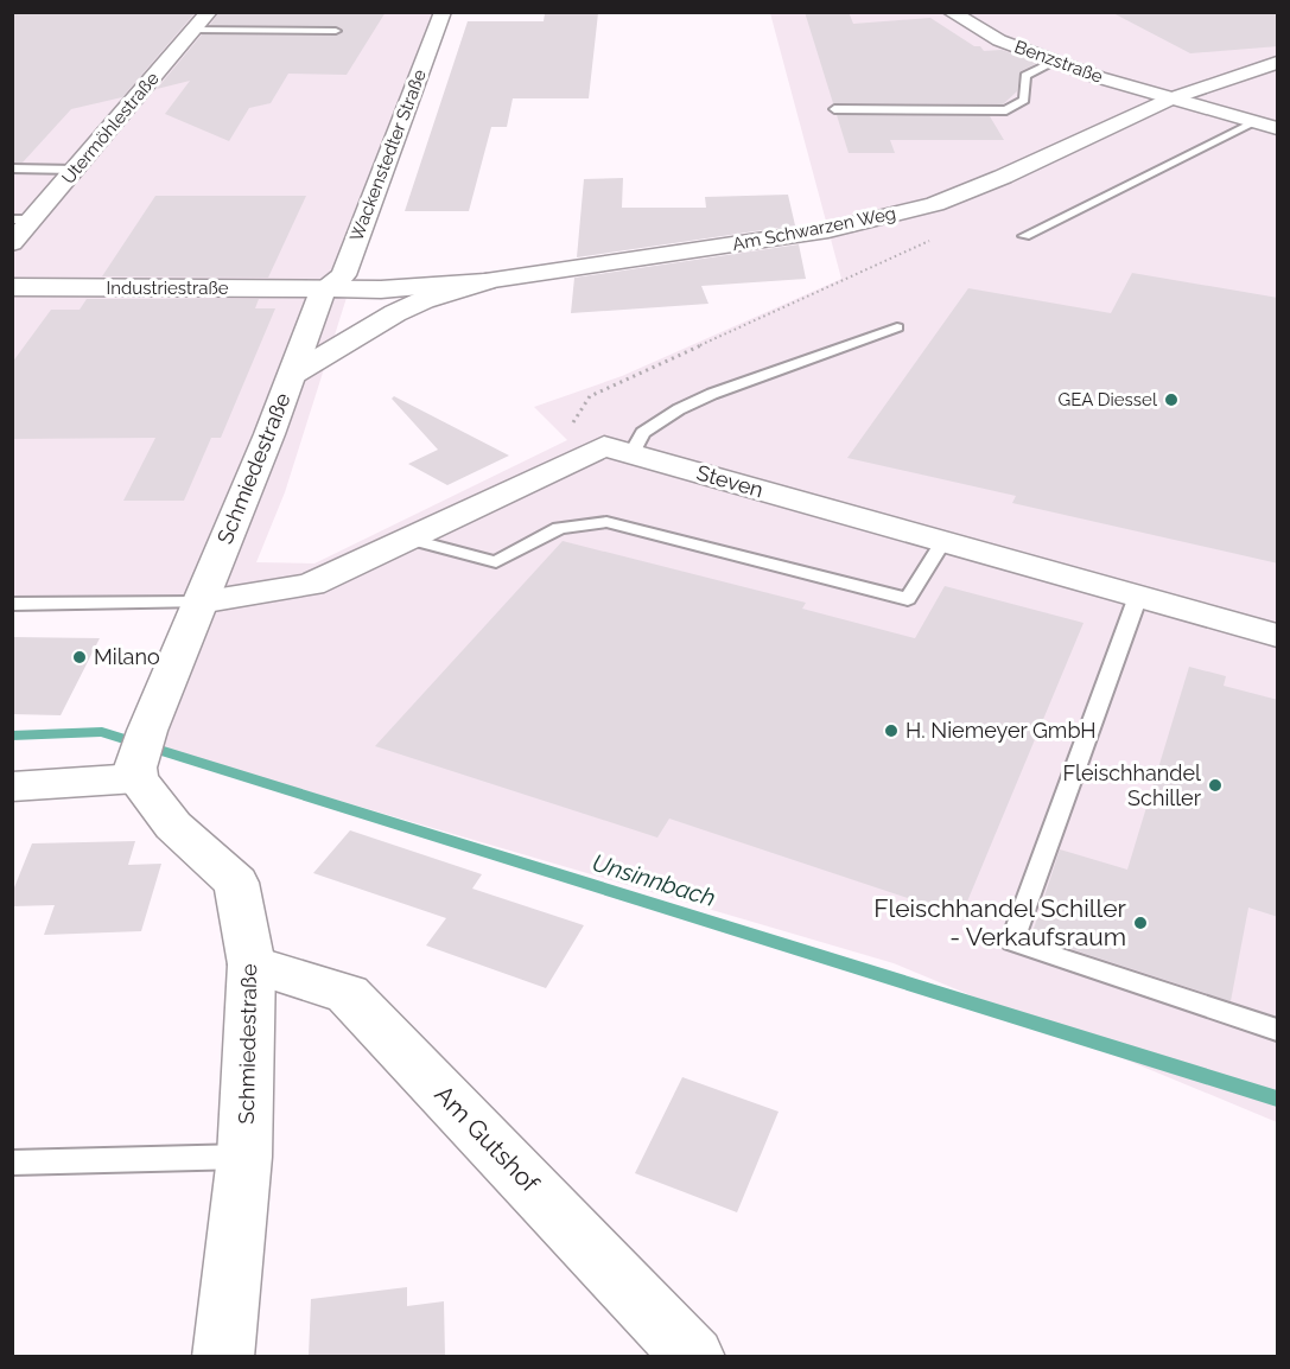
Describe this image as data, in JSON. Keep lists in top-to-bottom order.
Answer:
{
  "streets": {
    "street": [
      "Benzstraße",
      "Utermöhlestraße",
      "Wackenstedter Straße",
      "Am Schwarzen Weg",
      "Industriestraße",
      "Schmiedestraße",
      "Steven",
      "Am Gutshof"
    ]
  },
  "crossings": [
    ["Benzstraße", "Am Schwarzen Weg"],
    ["Wackenstedter Straße", "Am Schwarzen Weg"],
    ["Wackenstedter Straße", "Industriestraße"],
    ["Wackenstedter Straße", "Schmiedestraße"],
    ["Am Schwarzen Weg", "Industriestraße"],
    ["Am Schwarzen Weg", "Schmiedestraße"],
    ["Industriestraße", "Schmiedestraße"],
    ["Schmiedestraße", "Steven"],
    ["Schmiedestraße", "Am Gutshof"]
  ],
  "water": ["Unsinnbach"],
  "places": [
    "GEA Diessel",
    "Milano",
    "H. Niemeyer GmbH",
    "Fleischhandel Schiller",
    "Fleischhandel Schiller - Verkaufsraum"
  ]
}
